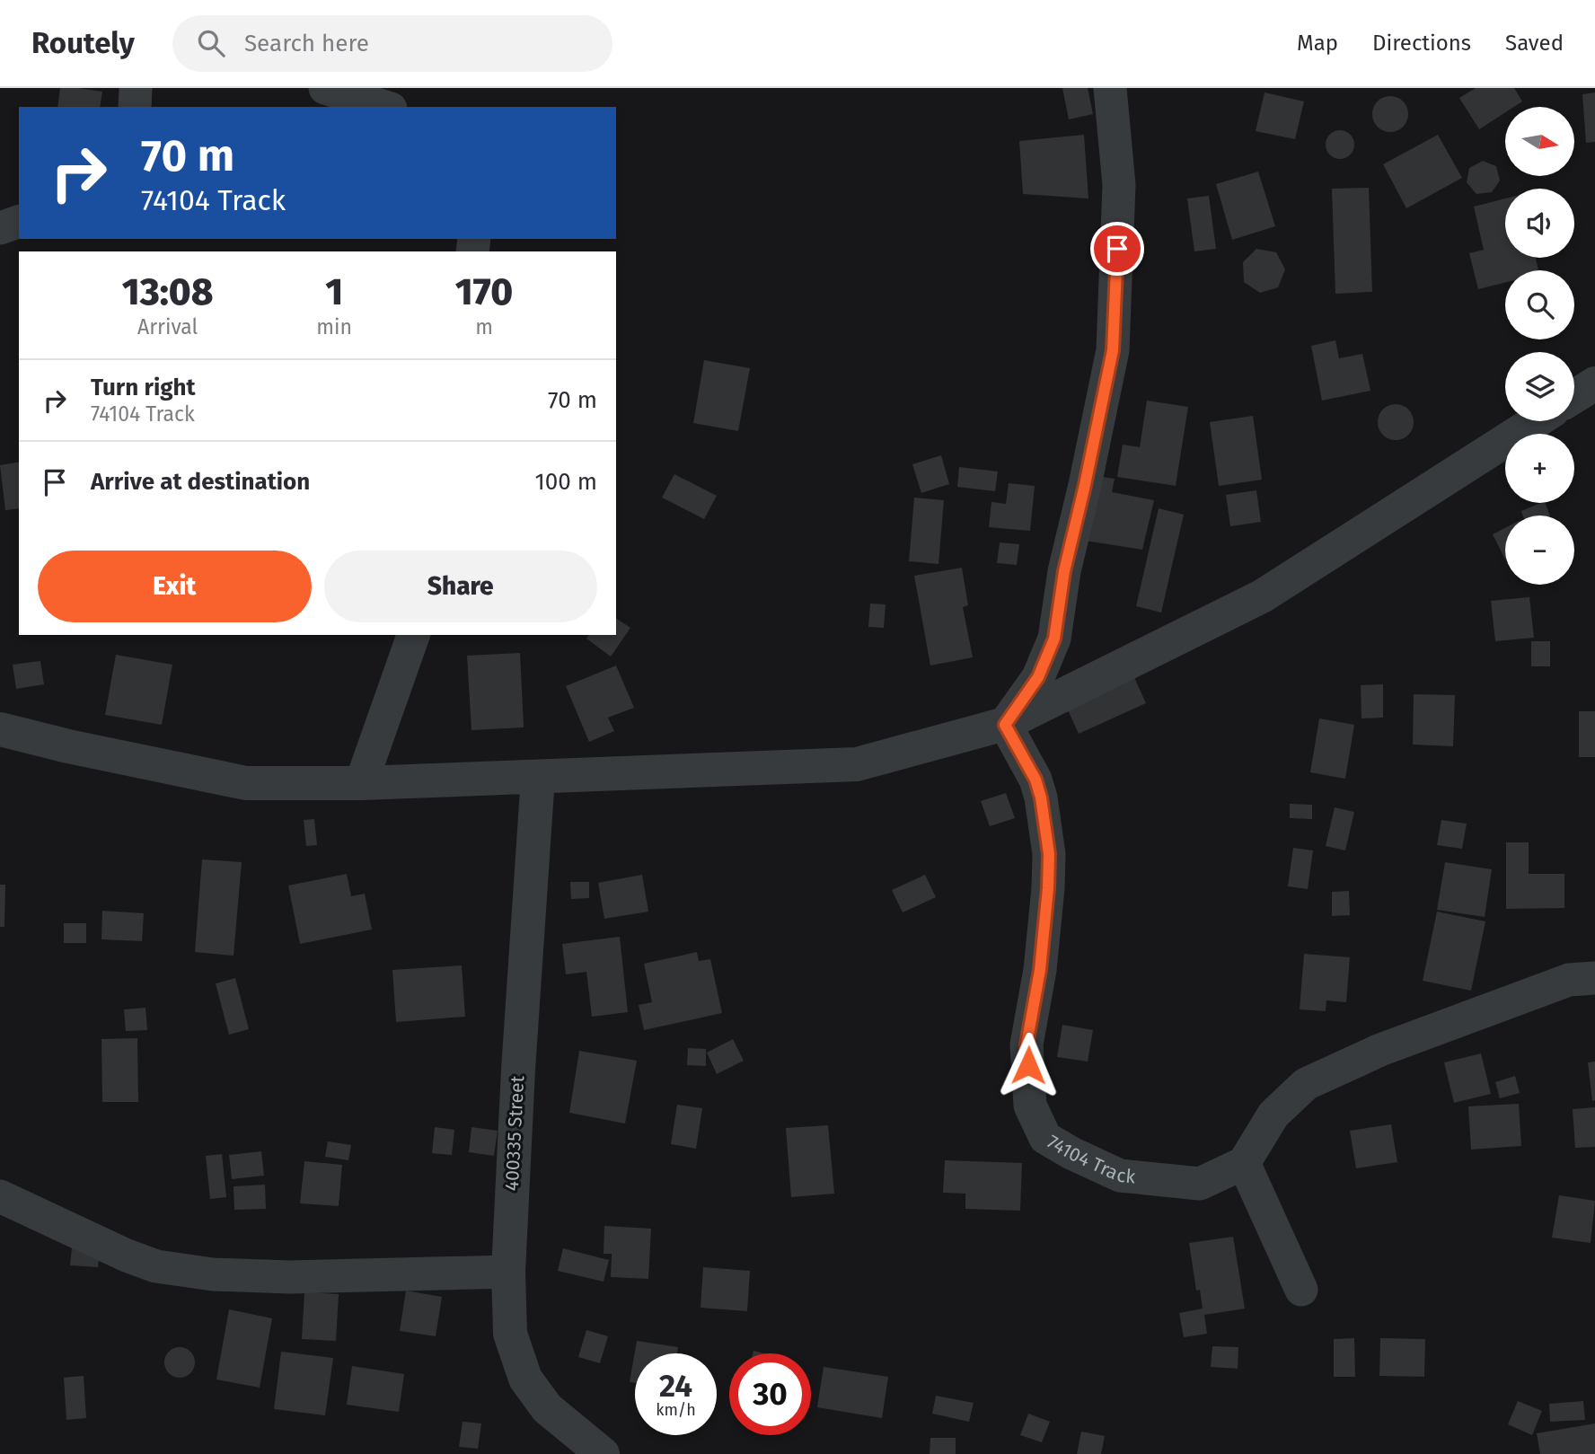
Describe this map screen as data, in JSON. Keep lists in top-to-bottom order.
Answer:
{
  "streets": {
    "street": ["400335 Street", "74104 Track"]
  },
  "north": "right",
  "page": {
    "header": "Routely",
    "search": "Search here",
    "nav": ["Map", "Directions", "Saved"],
    "map_buttons": ["+", "−"],
    "turn": ["70 m", "74104 Track"],
    "eta": [
      "13:08",
      "Arrival",
      "1",
      "min",
      "170",
      "m"
    ],
    "list": [
      {
        "name": "Turn right",
        "note": "74104 Track",
        "value": "70 m"
      },
      {
        "name": "Arrive at destination",
        "value": "100 m"
      }
    ],
    "buttons": ["Exit", "Share"],
    "speed": "24 km/h",
    "limit": "30"
  }
}
